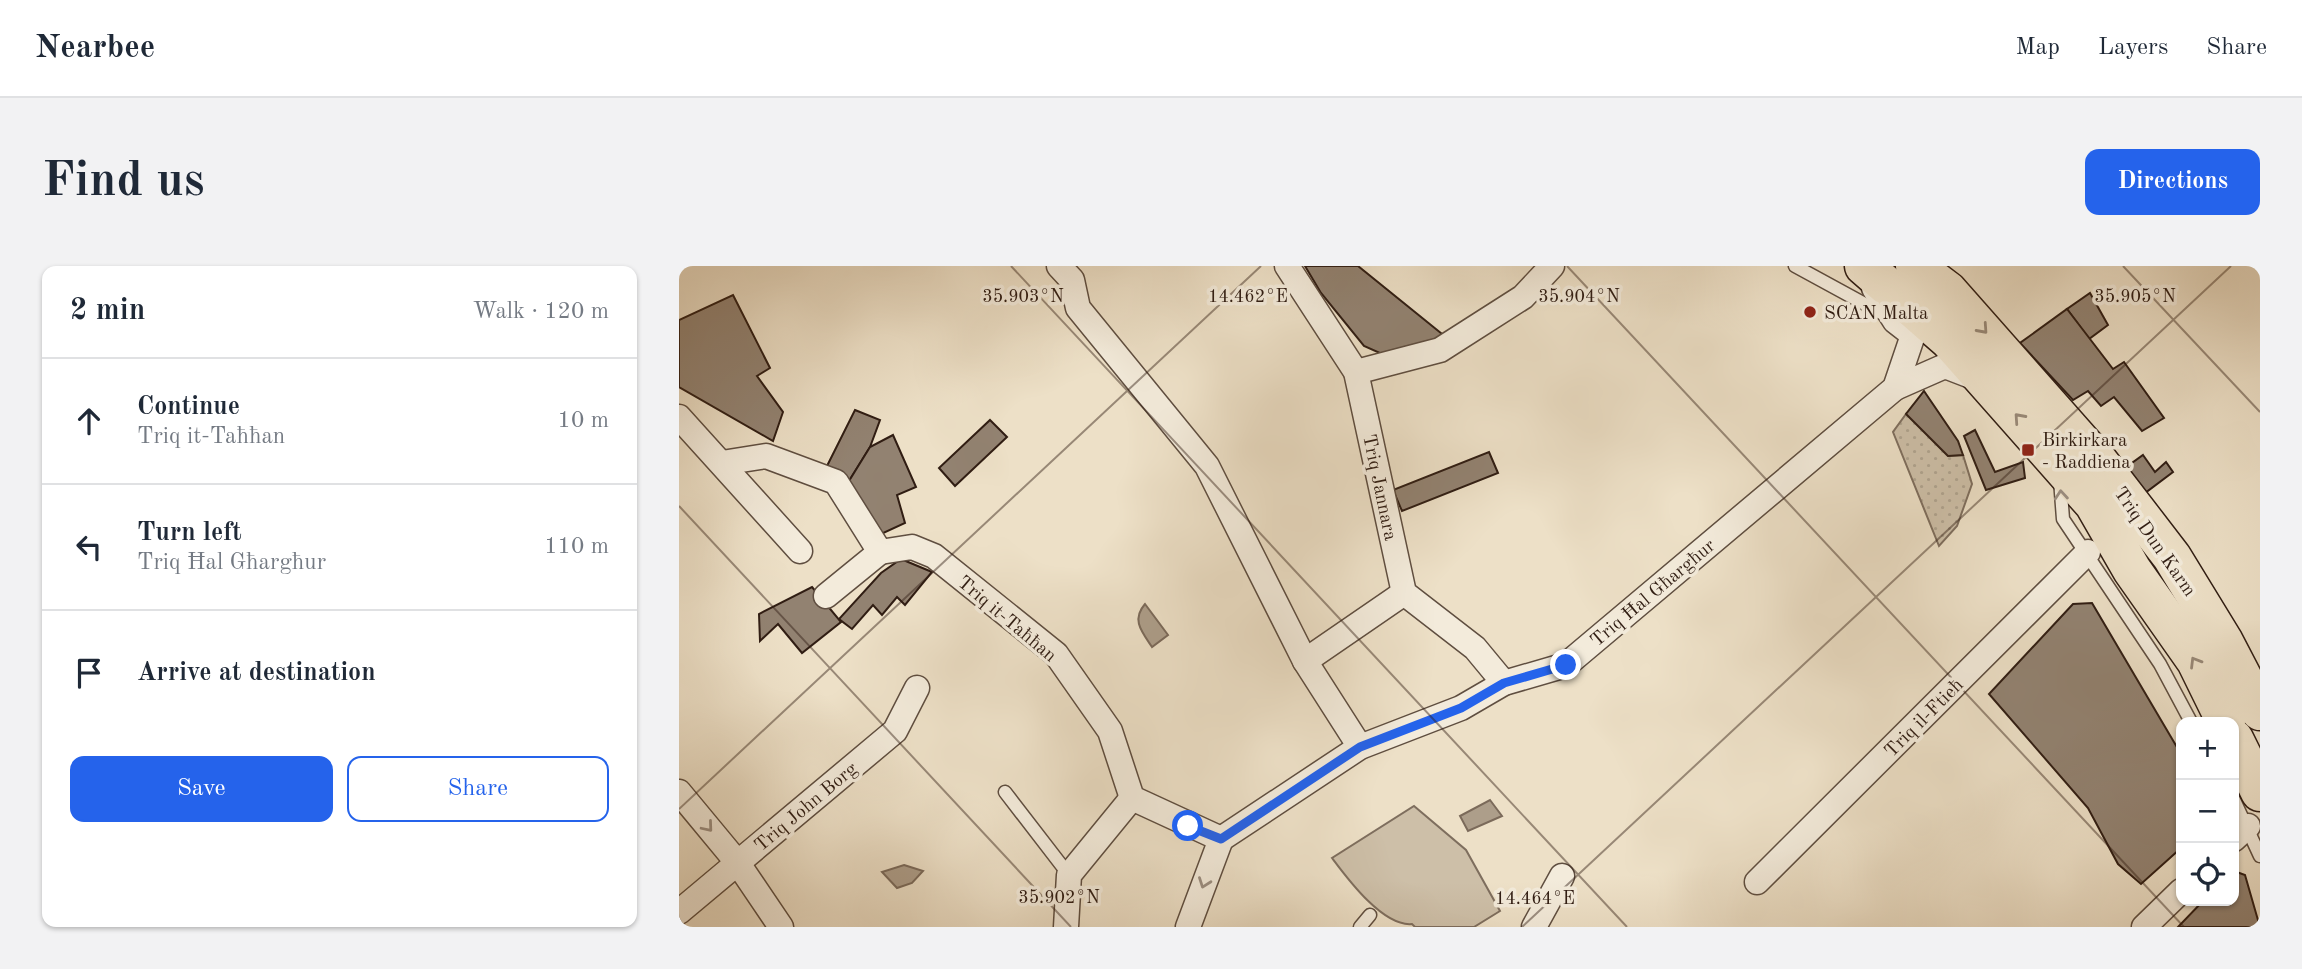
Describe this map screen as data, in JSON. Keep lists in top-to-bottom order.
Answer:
{
  "streets": {
    "highway": ["Triq Dun Karm"],
    "street": [
      "Triq Jannara",
      "Triq Ħal Għargħur",
      "Triq it-Taħħan",
      "Triq il-Ftieħ",
      "Triq John Borg"
    ]
  },
  "crossings": [
    ["Triq Dun Karm", "Triq il-Ftieħ"]
  ],
  "places": {
    "other": ["SCAN Malta"],
    "transit": ["Birkirkara - Raddiena"]
  },
  "page": {
    "header": "Nearbee",
    "nav": ["Map", "Layers", "Share"],
    "buttons": [
      "Directions",
      ["Save", "Share"]
    ],
    "title": "Find us",
    "heading": ["2 min", "Walk · 120 m"],
    "list": [
      ["Continue", "Triq it-Taħħan", "10 m"],
      ["Turn left", "Triq Ħal Għargħur", "110 m"],
      "Arrive at destination"
    ],
    "map_buttons": ["+", "−"]
  },
  "coordinates": [
    "14.462°E",
    "35.903°N",
    "35.904°N",
    "35.905°N",
    "35.902°N",
    "14.464°E"
  ]
}
